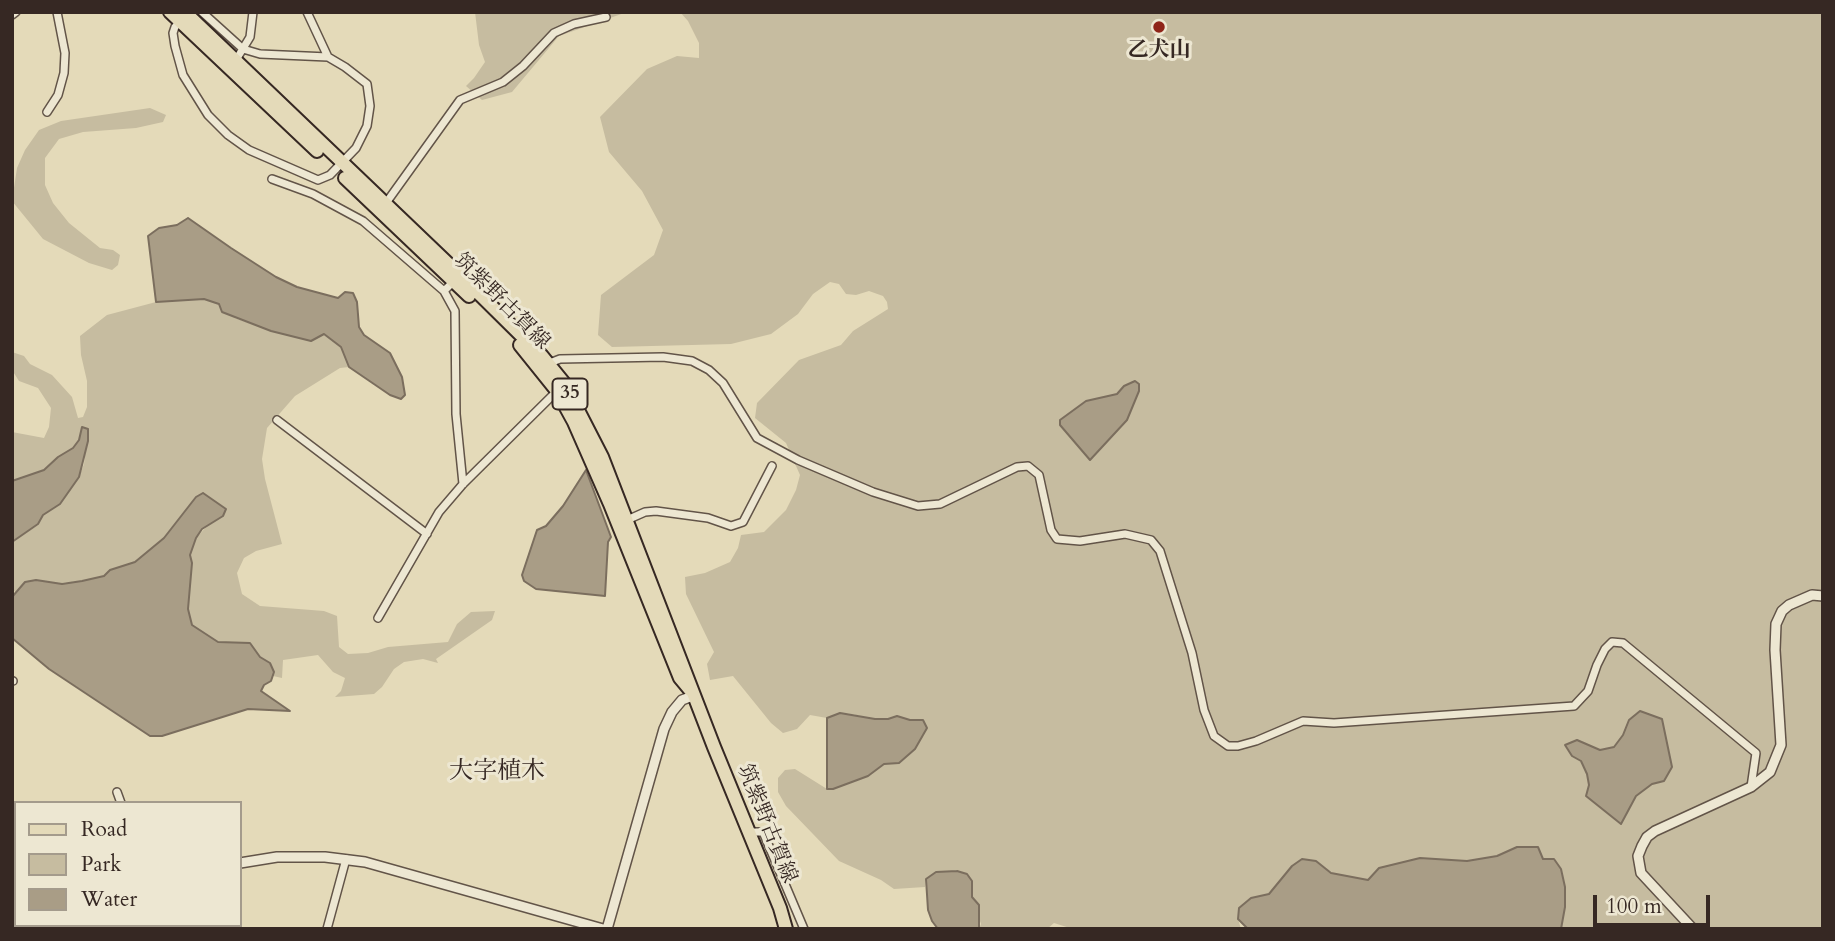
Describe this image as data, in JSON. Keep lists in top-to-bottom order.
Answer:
{
  "streets": {
    "main road": ["筑紫野古賀線", "35"]
  },
  "districts": ["大字植木"],
  "places": ["乙犬山"],
  "legend": ["Road", "Park", "Water"],
  "scale_bar": "100 m"
}
